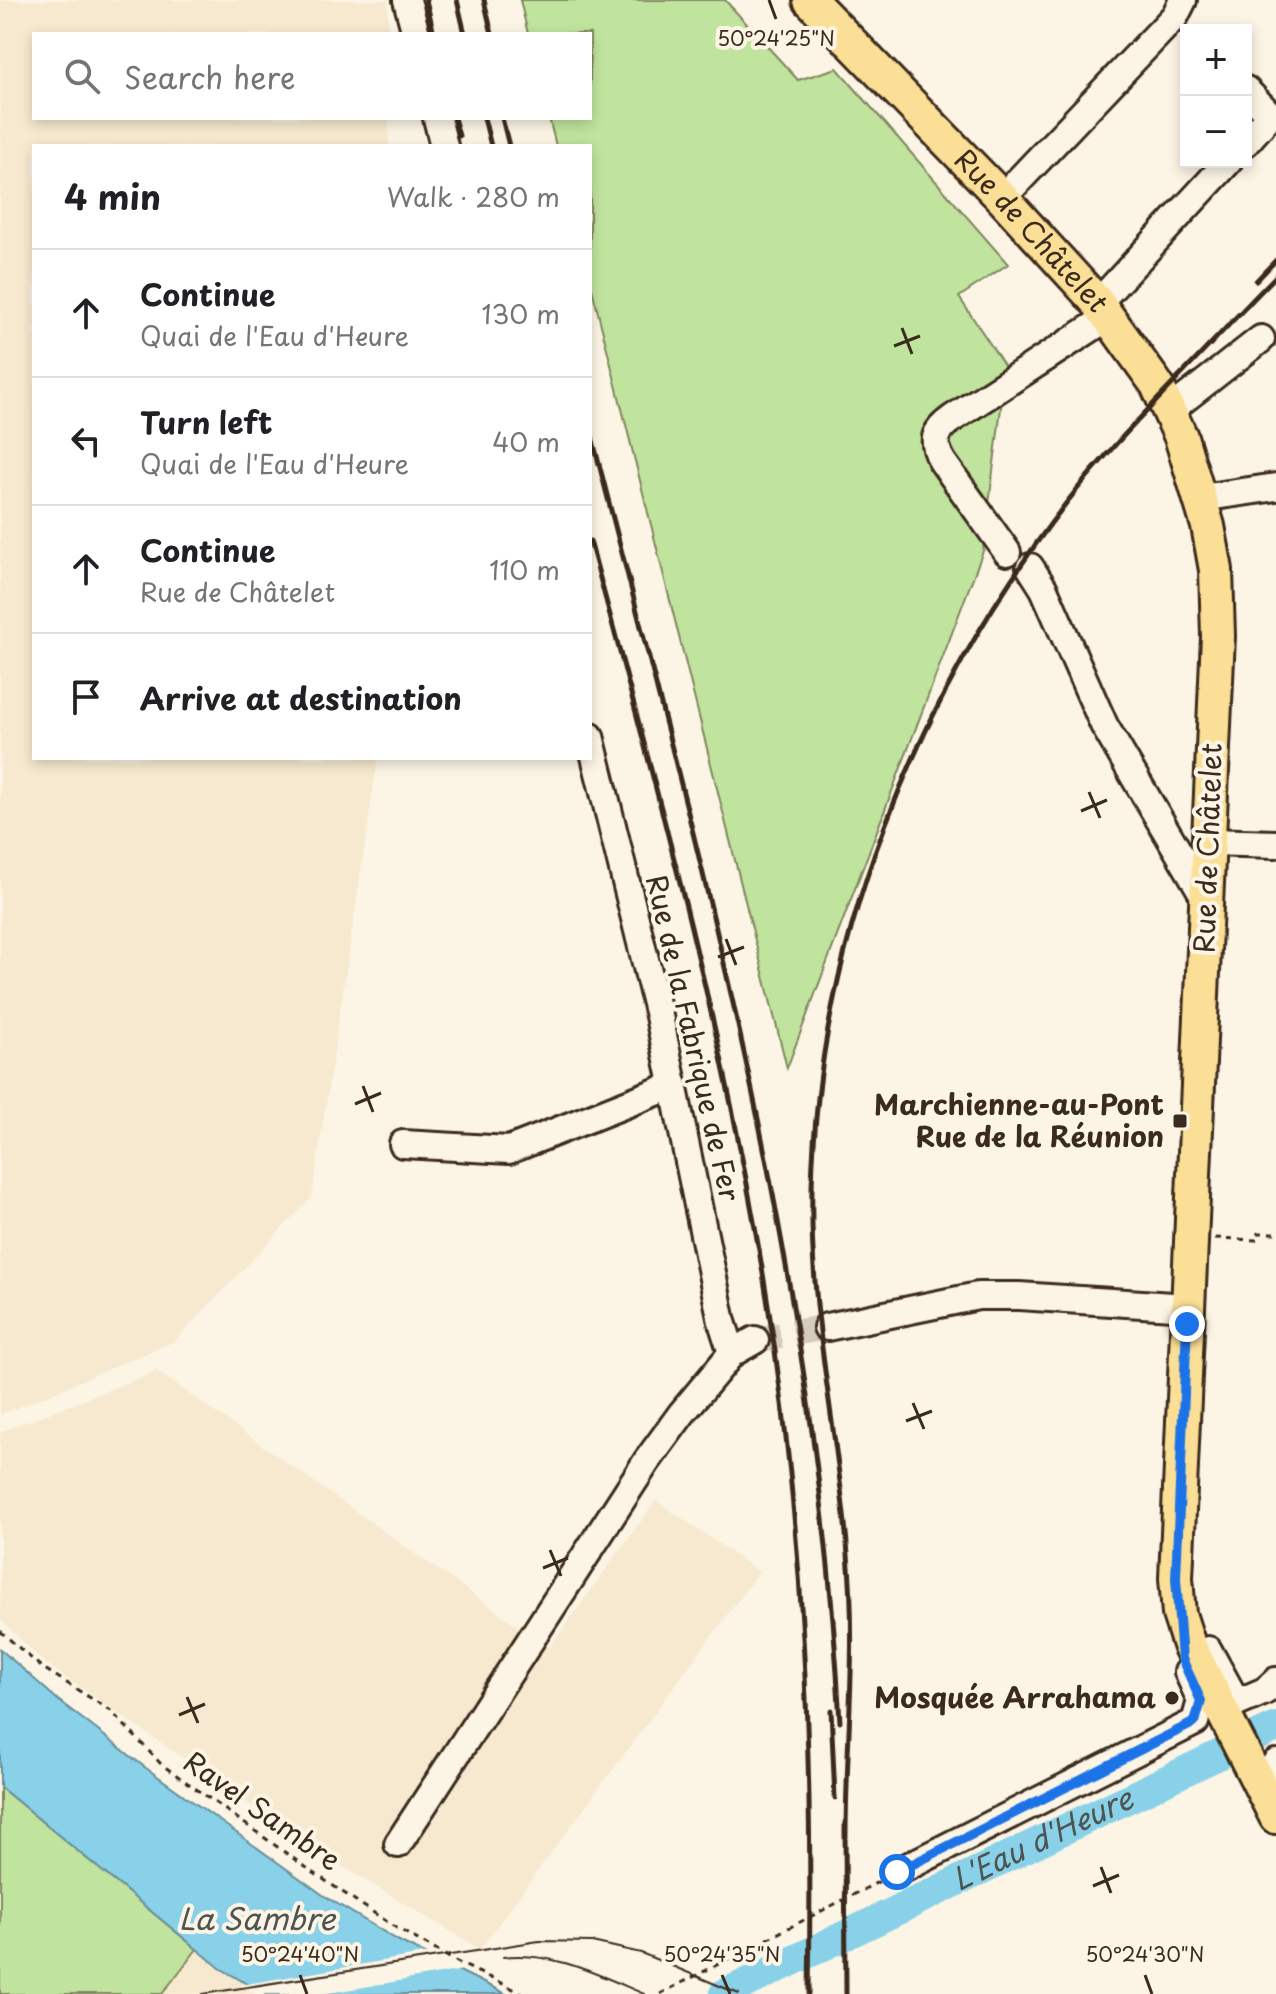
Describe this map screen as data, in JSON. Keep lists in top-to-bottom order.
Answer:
{
  "streets": {
    "main road": ["Rue de Châtelet"],
    "street": ["Rue de la Fabrique de Fer"],
    "path": ["Ravel Sambre"]
  },
  "water": ["L'Eau d'Heure", "La Sambre"],
  "places": {
    "transit": ["Marchienne-au-Pont Rue de la Réunion"],
    "other": ["Mosquée Arrahama"]
  },
  "page": {
    "map_buttons": ["+", "−"],
    "search": "Search here",
    "heading": ["4 min", "Walk · 280 m"],
    "list": [
      ["Continue", "Quai de l'Eau d'Heure", "130 m"],
      ["Turn left", "Quai de l'Eau d'Heure", "40 m"],
      ["Continue", "Rue de Châtelet", "110 m"],
      "Arrive at destination"
    ]
  },
  "coordinates": [
    "50°24'25\"N",
    "50°24'40\"N",
    "50°24'35\"N",
    "50°24'30\"N"
  ]
}
